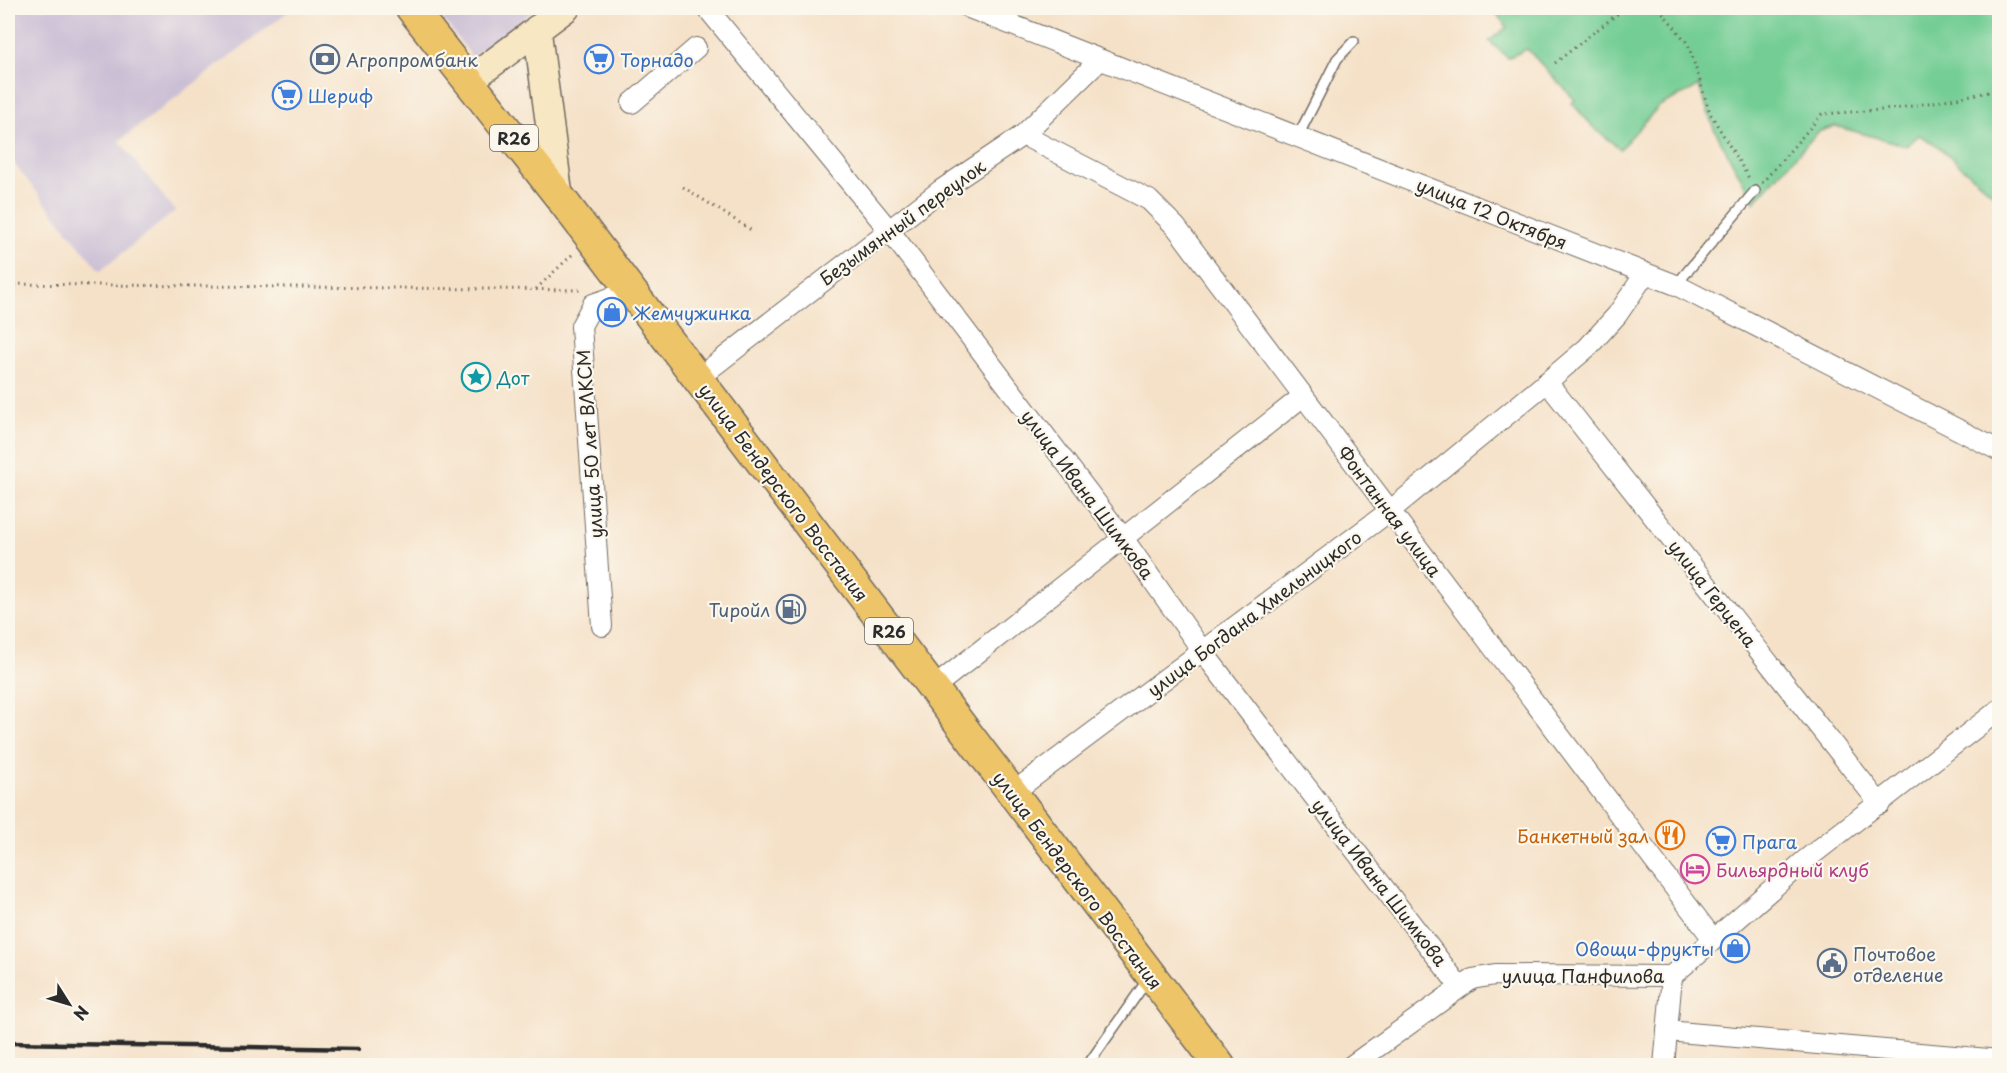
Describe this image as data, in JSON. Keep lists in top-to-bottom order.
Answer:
{
  "streets": {
    "main road": ["R26", "улица Бендерского Восстания"],
    "street": [
      "улица 12 Октября",
      "Безымянный переулок",
      "улица 50 лет ВЛКСМ",
      "улица Ивана Шимкова",
      "Фонтанная улица",
      "улица Герцена",
      "улица Богдана Хмельницкого",
      "улица Панфилова"
    ]
  },
  "crossings": [
    ["улица 12 Октября", "Безымянный переулок"],
    ["улица 12 Октября", "улица Богдана Хмельницкого"],
    ["Безымянный переулок", "улица Бендерского Восстания"],
    ["Безымянный переулок", "улица Ивана Шимкова"],
    ["Безымянный переулок", "Фонтанная улица"],
    ["улица 50 лет ВЛКСМ", "улица Бендерского Восстания"],
    ["улица Бендерского Восстания", "улица Богдана Хмельницкого"],
    ["улица Ивана Шимкова", "улица Богдана Хмельницкого"],
    ["улица Ивана Шимкова", "улица Панфилова"],
    ["Фонтанная улица", "улица Богдана Хмельницкого"],
    ["Фонтанная улица", "улица Панфилова"],
    ["улица Герцена", "улица Богдана Хмельницкого"],
    ["улица Герцена", "улица Панфилова"]
  ],
  "places": {
    "bank": ["Агропромбанк"],
    "supermarket": ["Торнадо", "Шериф", "Прага"],
    "shop": ["Жемчужинка", "Овощи-фрукты"],
    "place": ["Дот"],
    "fuel station": ["Тиройл"],
    "restaurant": ["Банкетный зал"],
    "hotel": ["Бильярдный клуб"],
    "public building": ["Почтовое отделение"]
  },
  "north": "bottom right"
}
